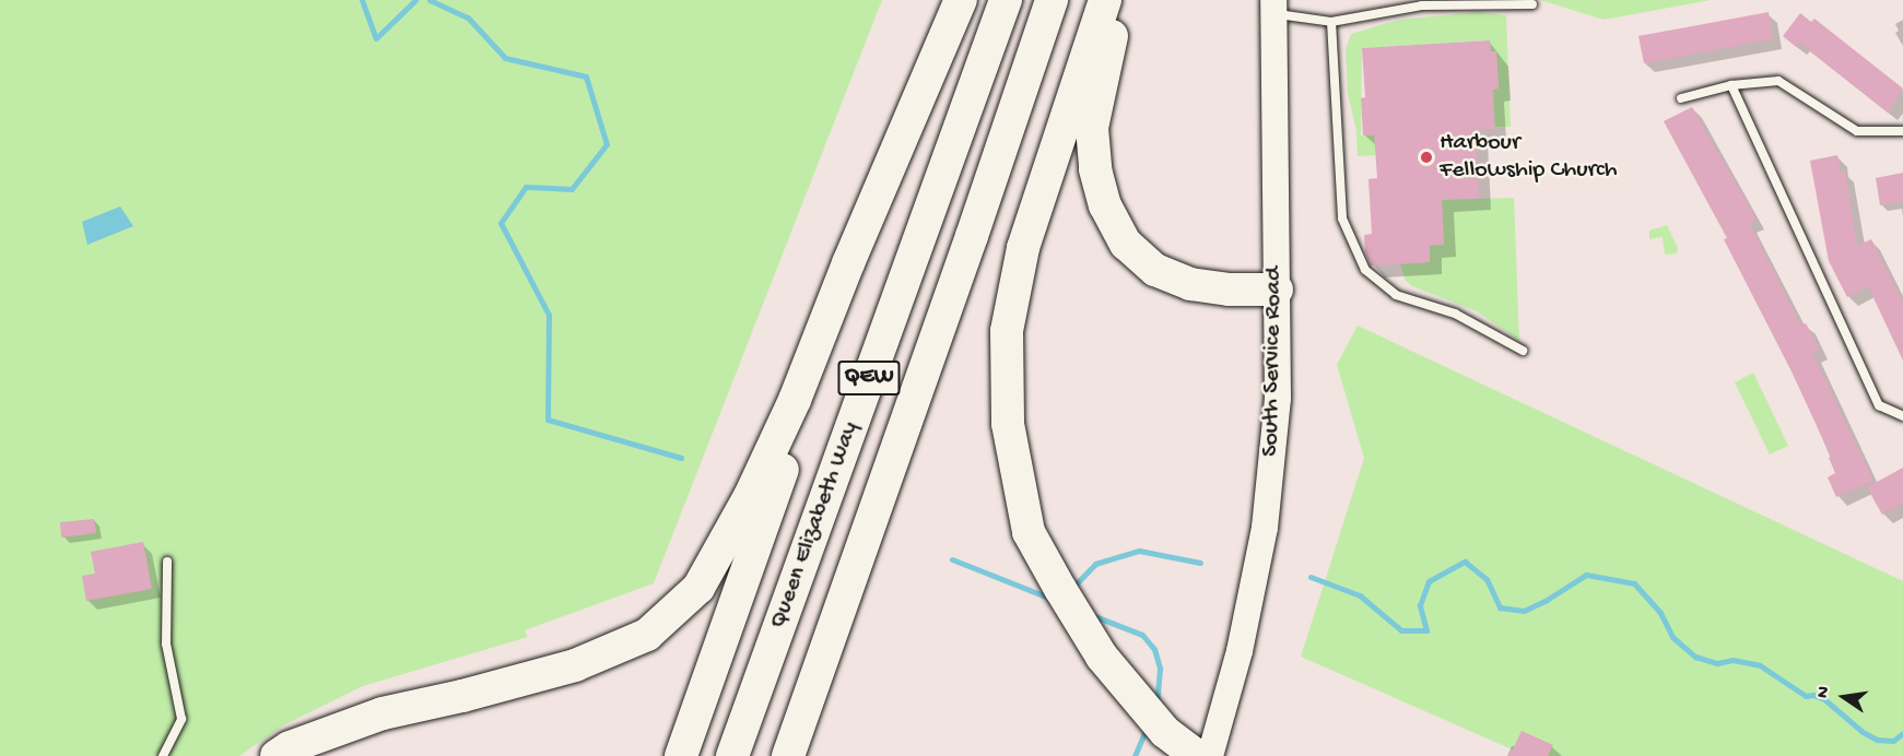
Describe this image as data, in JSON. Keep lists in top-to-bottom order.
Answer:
{
  "streets": {
    "highway": ["QEW", "Queen Elizabeth Way"],
    "main road": ["South Service Road"]
  },
  "places": ["Harbour Fellowship Church"],
  "north": "left"
}
